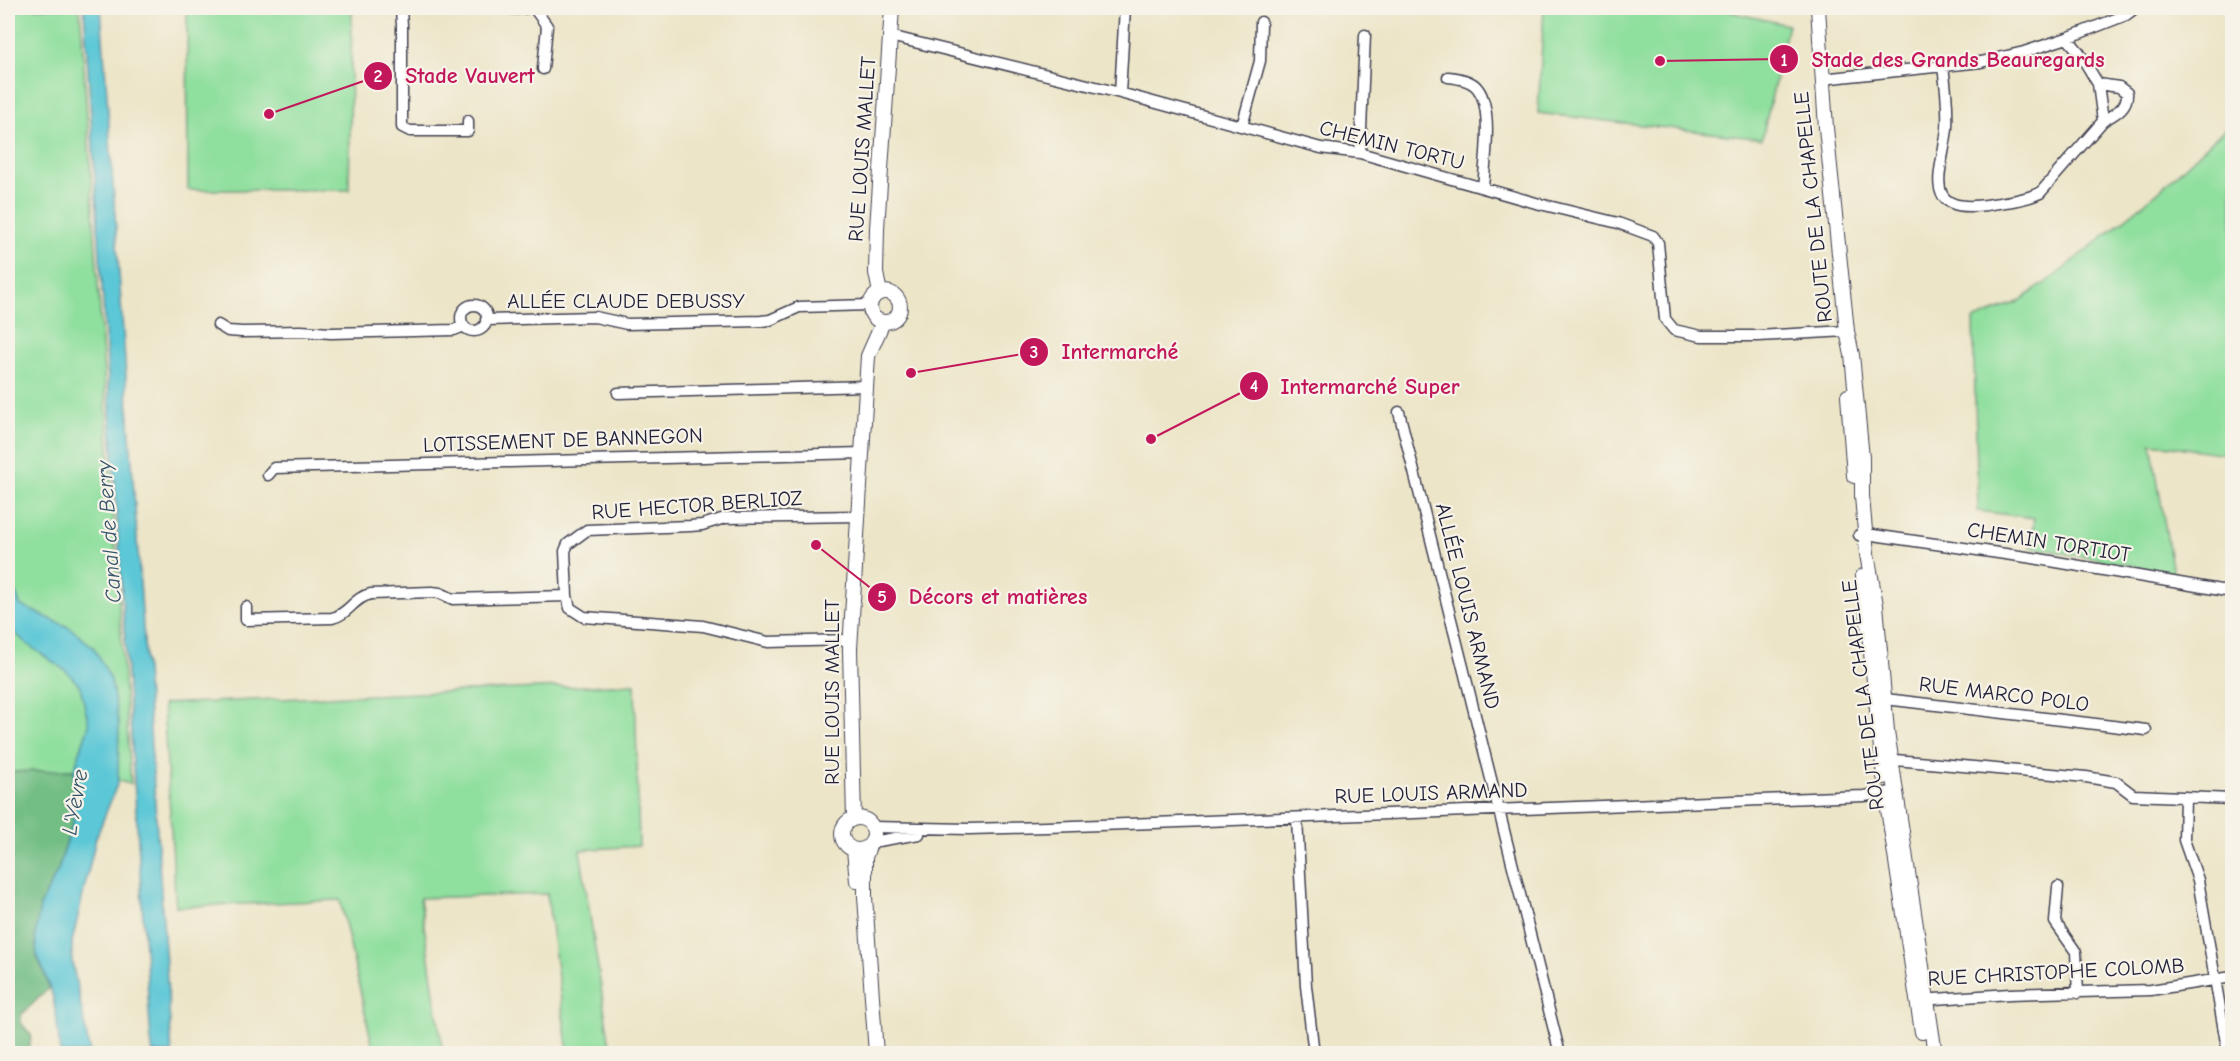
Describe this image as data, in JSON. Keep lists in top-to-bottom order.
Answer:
{
  "streets": {
    "main road": ["RUE LOUIS MALLET", "ROUTE DE LA CHAPELLE"],
    "street": [
      "CHEMIN TORTU",
      "ALLÉE CLAUDE DEBUSSY",
      "LOTISSEMENT DE BANNEGON",
      "RUE HECTOR BERLIOZ",
      "CHEMIN TORTIOT",
      "ALLÉE LOUIS ARMAND",
      "RUE MARCO POLO",
      "RUE LOUIS ARMAND",
      "RUE CHRISTOPHE COLOMB"
    ]
  },
  "crossings": [
    ["CHEMIN TORTU", "RUE LOUIS MALLET"],
    ["CHEMIN TORTU", "ROUTE DE LA CHAPELLE"],
    ["RUE LOUIS MALLET", "ALLÉE CLAUDE DEBUSSY"],
    ["RUE LOUIS MALLET", "LOTISSEMENT DE BANNEGON"],
    ["RUE LOUIS MALLET", "RUE HECTOR BERLIOZ"],
    ["RUE LOUIS MALLET", "RUE LOUIS ARMAND"],
    ["ROUTE DE LA CHAPELLE", "CHEMIN TORTIOT"],
    ["ROUTE DE LA CHAPELLE", "RUE MARCO POLO"],
    ["ROUTE DE LA CHAPELLE", "RUE LOUIS ARMAND"],
    ["ROUTE DE LA CHAPELLE", "RUE CHRISTOPHE COLOMB"],
    ["ALLÉE LOUIS ARMAND", "RUE LOUIS ARMAND"]
  ],
  "water": ["Canal de Berry", "L'Yèvre"],
  "places": [
    "Stade des Grands Beauregards",
    "Stade Vauvert",
    "Intermarché",
    "Intermarché Super",
    "Décors et matières"
  ]
}
